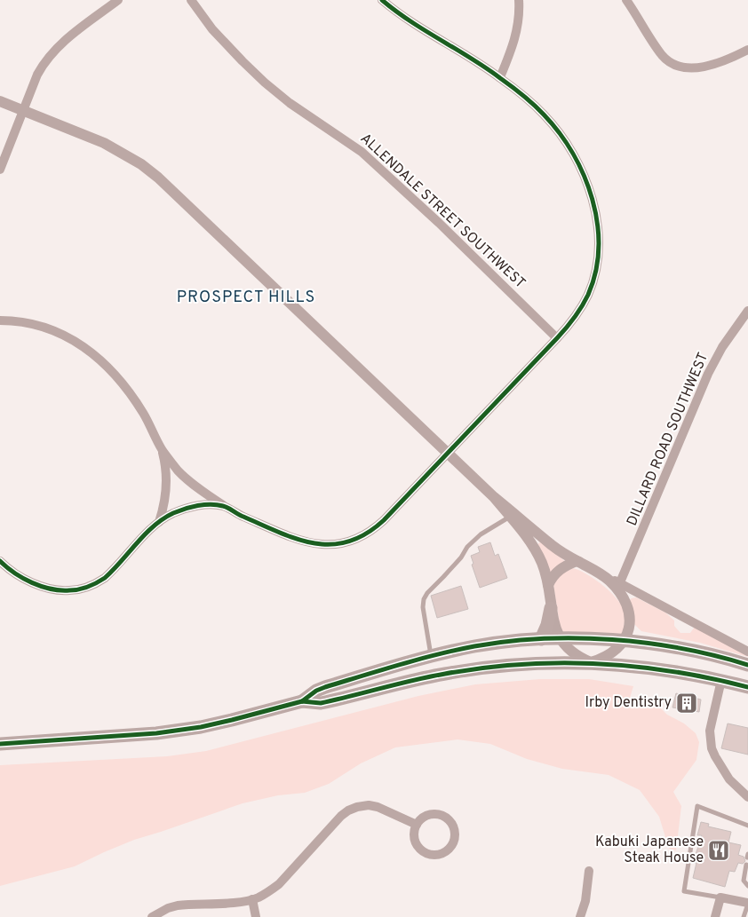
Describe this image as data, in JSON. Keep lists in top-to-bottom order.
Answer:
{
  "streets": {
    "street": ["ALLENDALE STREET SOUTHWEST", "DILLARD ROAD SOUTHWEST"]
  },
  "districts": ["PROSPECT HILLS"],
  "places": {
    "building": ["Irby Dentistry"],
    "restaurant": ["Kabuki Japanese Steak House"]
  }
}
